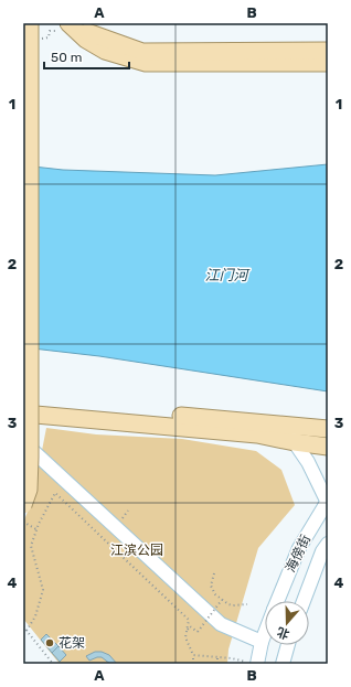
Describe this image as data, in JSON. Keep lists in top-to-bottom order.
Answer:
{
  "streets": {
    "street": ["海傍街"]
  },
  "water": ["江门河"],
  "parks": ["江滨公园"],
  "places": ["花架"],
  "scale_bar": "50 m",
  "north": "bottom",
  "grid": {
    "columns": ["A", "B"],
    "rows": [
      "1",
      "2",
      "3",
      "4"
    ]
  }
}
